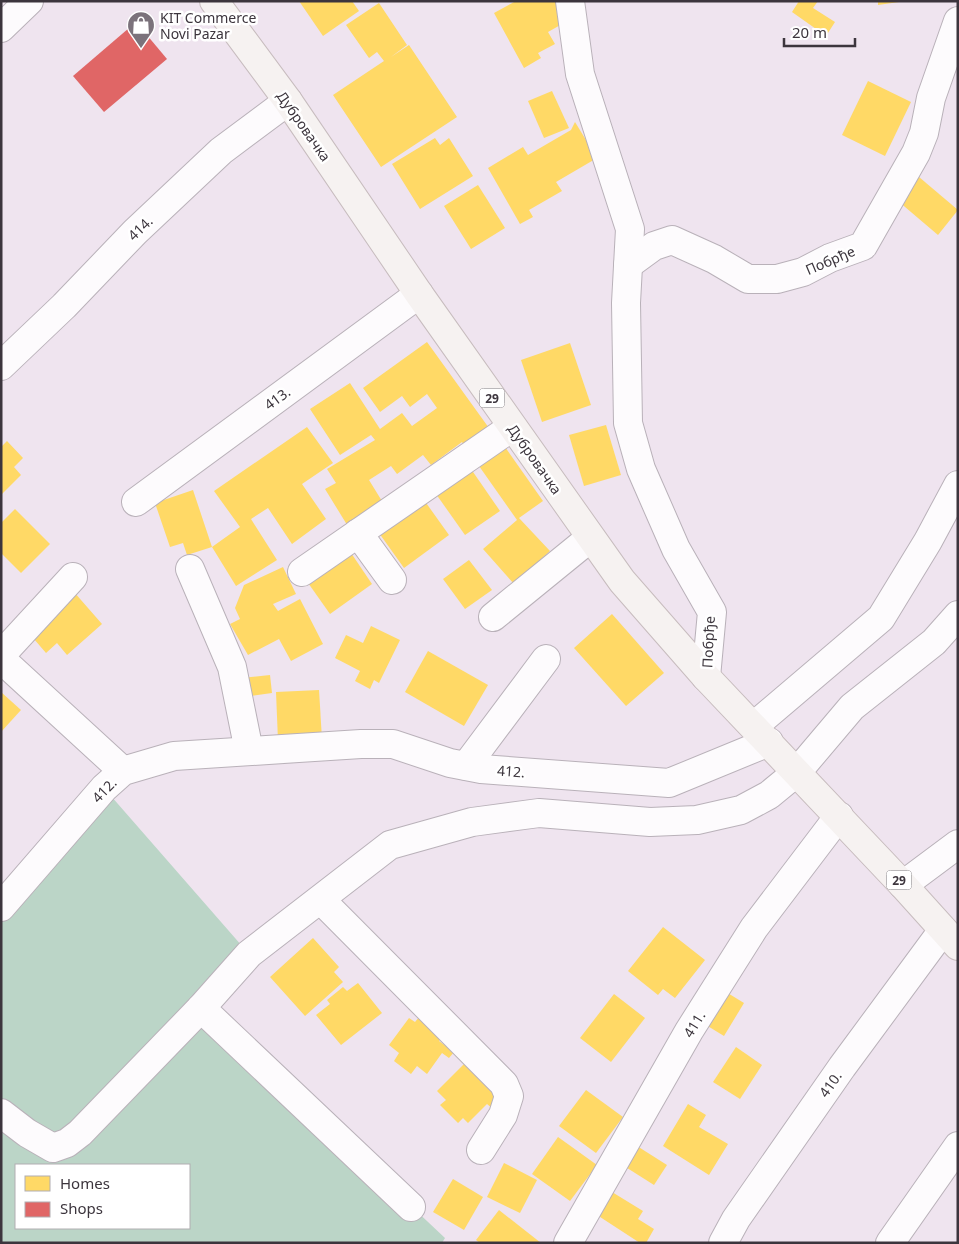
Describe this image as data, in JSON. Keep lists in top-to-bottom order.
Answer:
{
  "streets": {
    "main road": ["Дубровачка", "29"],
    "street": [
      "414.",
      "Побрђе",
      "413.",
      "412.",
      "411.",
      "410."
    ]
  },
  "crossings": [
    ["Дубровачка", "414."],
    ["Дубровачка", "Побрђе"],
    ["Дубровачка", "413."],
    ["Дубровачка", "29"],
    ["Дубровачка", "412."],
    ["29", "411."],
    ["29", "410."]
  ],
  "places": {
    "shop": ["KIT Commerce Novi Pazar"]
  },
  "legend": ["Homes", "Shops"],
  "scale_bar": "20 m"
}
